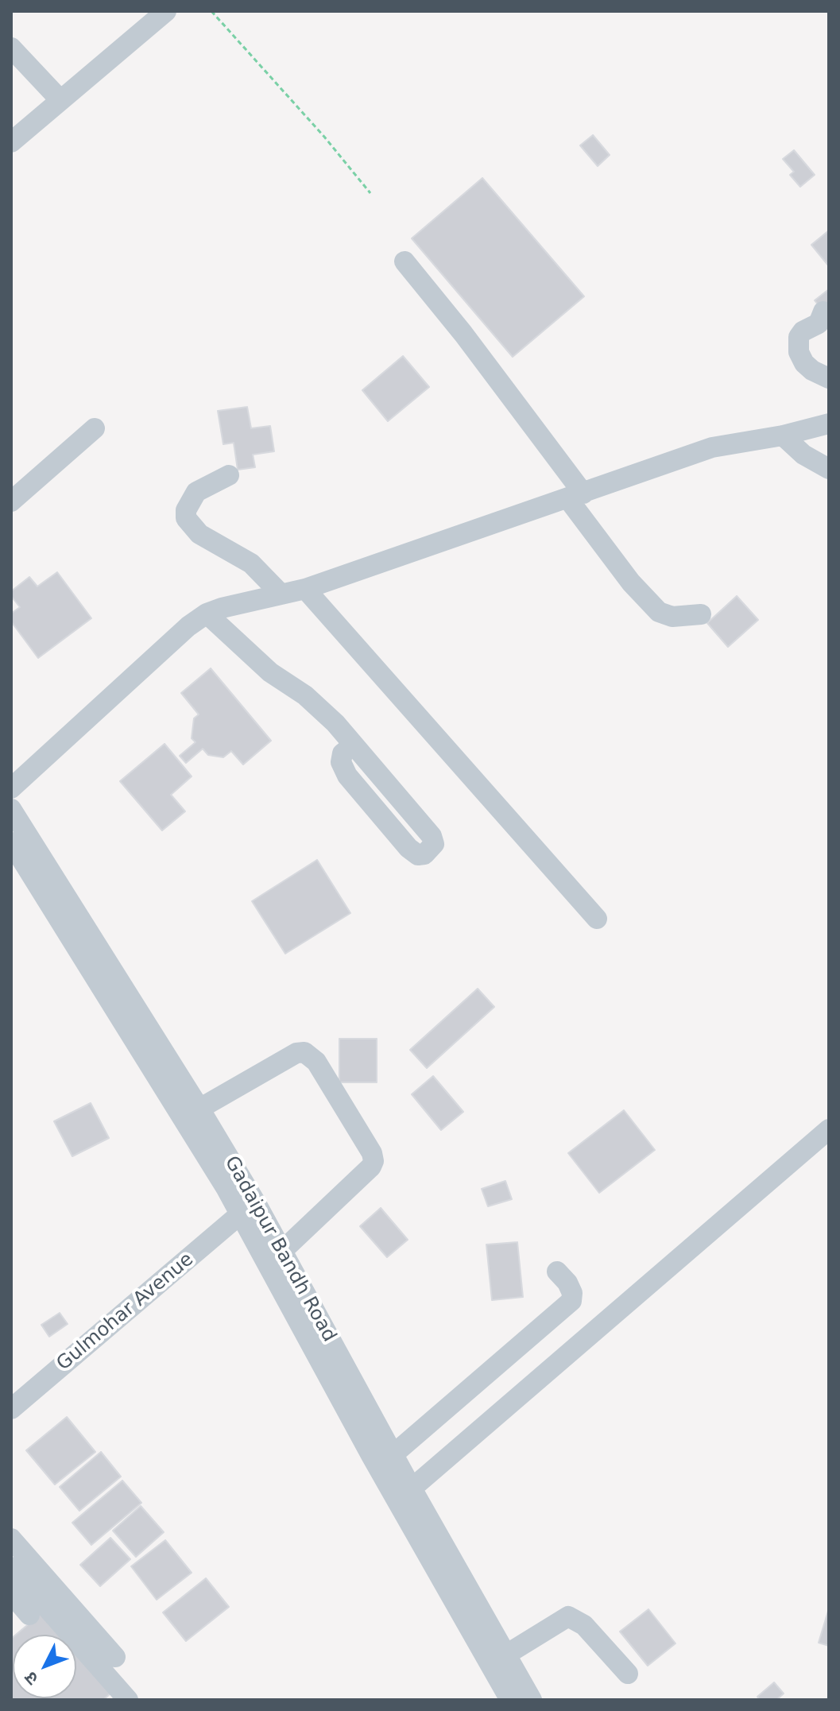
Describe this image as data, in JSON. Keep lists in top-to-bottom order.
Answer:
{
  "streets": {
    "street": ["Gadaipur Bandh Road", "Gulmohar Avenue"]
  },
  "north": "bottom left"
}
